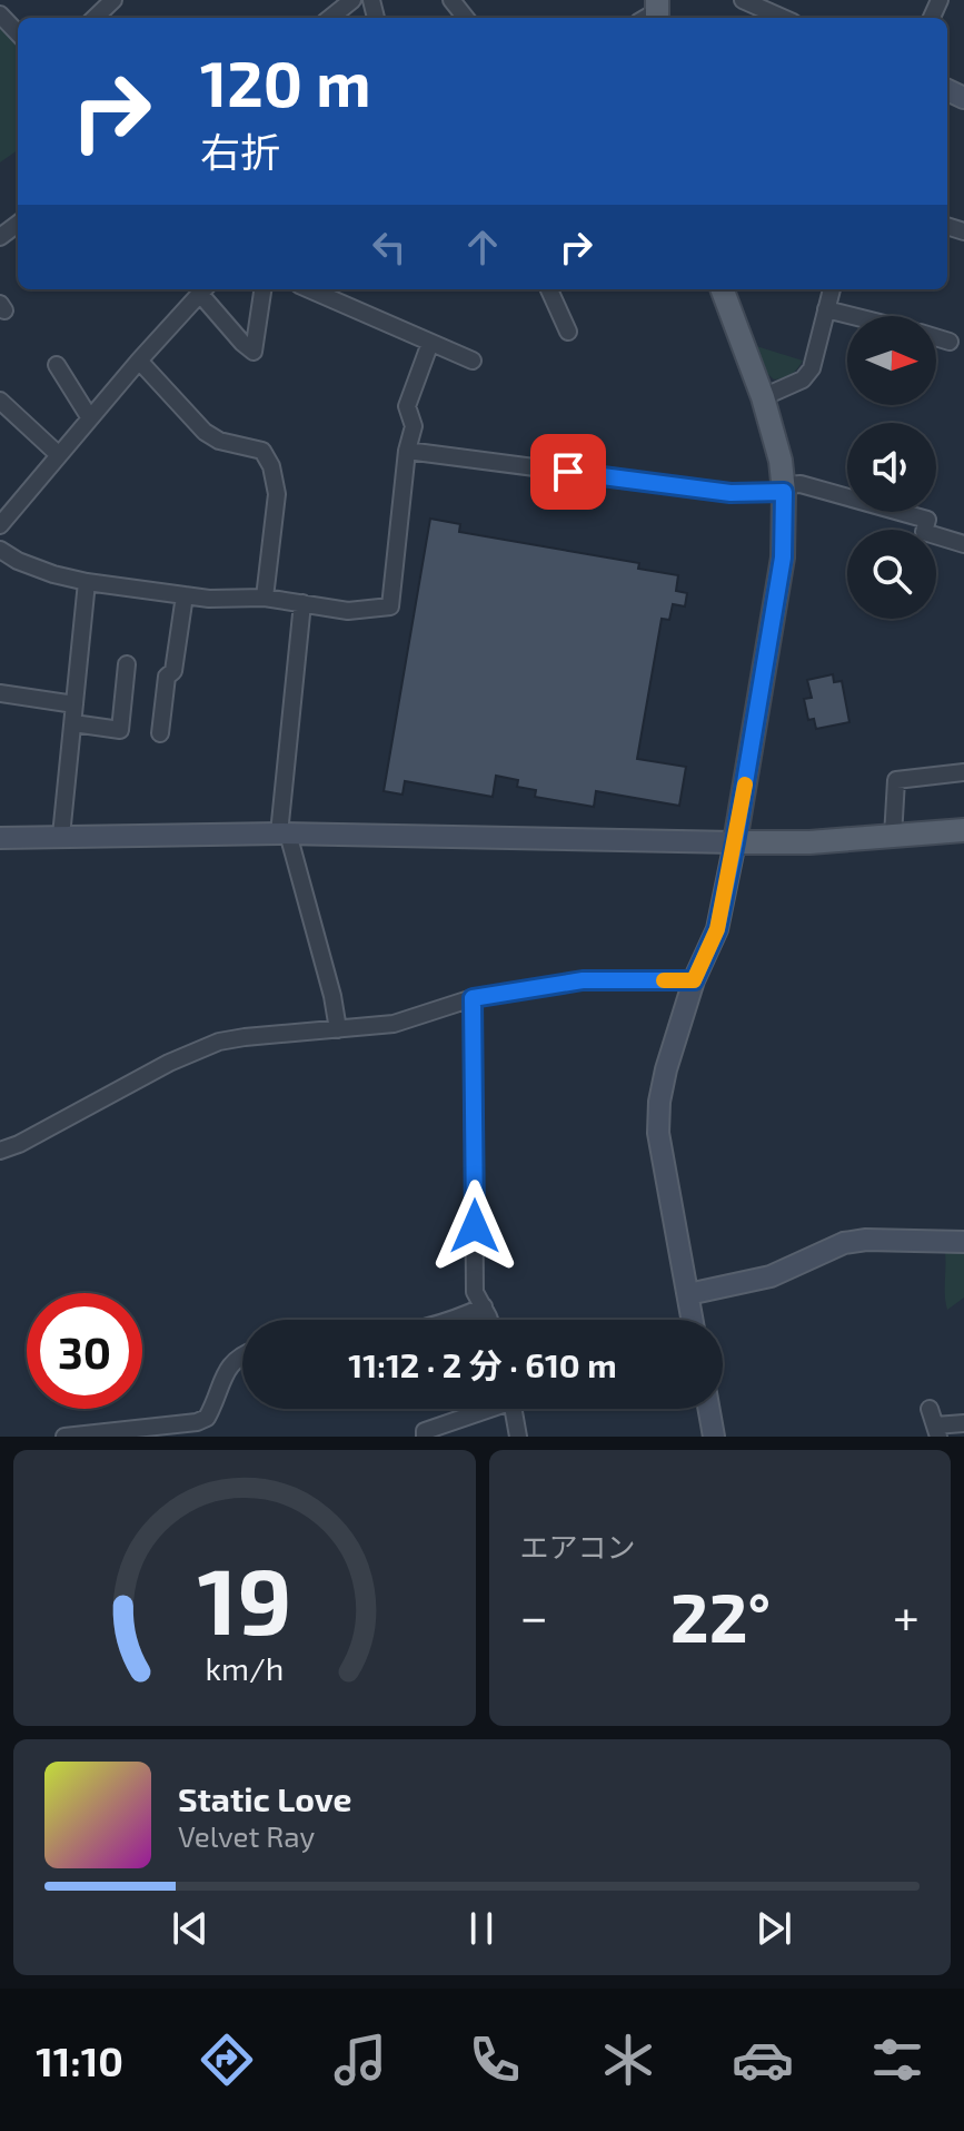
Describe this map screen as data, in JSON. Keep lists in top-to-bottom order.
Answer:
{
  "north": "right",
  "page": {
    "turn": ["120 m", "右折"],
    "limit": "30",
    "trip": "11:12 · 2 分 · 610 m",
    "tile": "エアコン",
    "heat": ["−", "22°", "+"],
    "song": ["Static Love", "Velvet Ray"],
    "tabs": "11:10",
    "gauge": ["19", "km/h"]
  }
}
